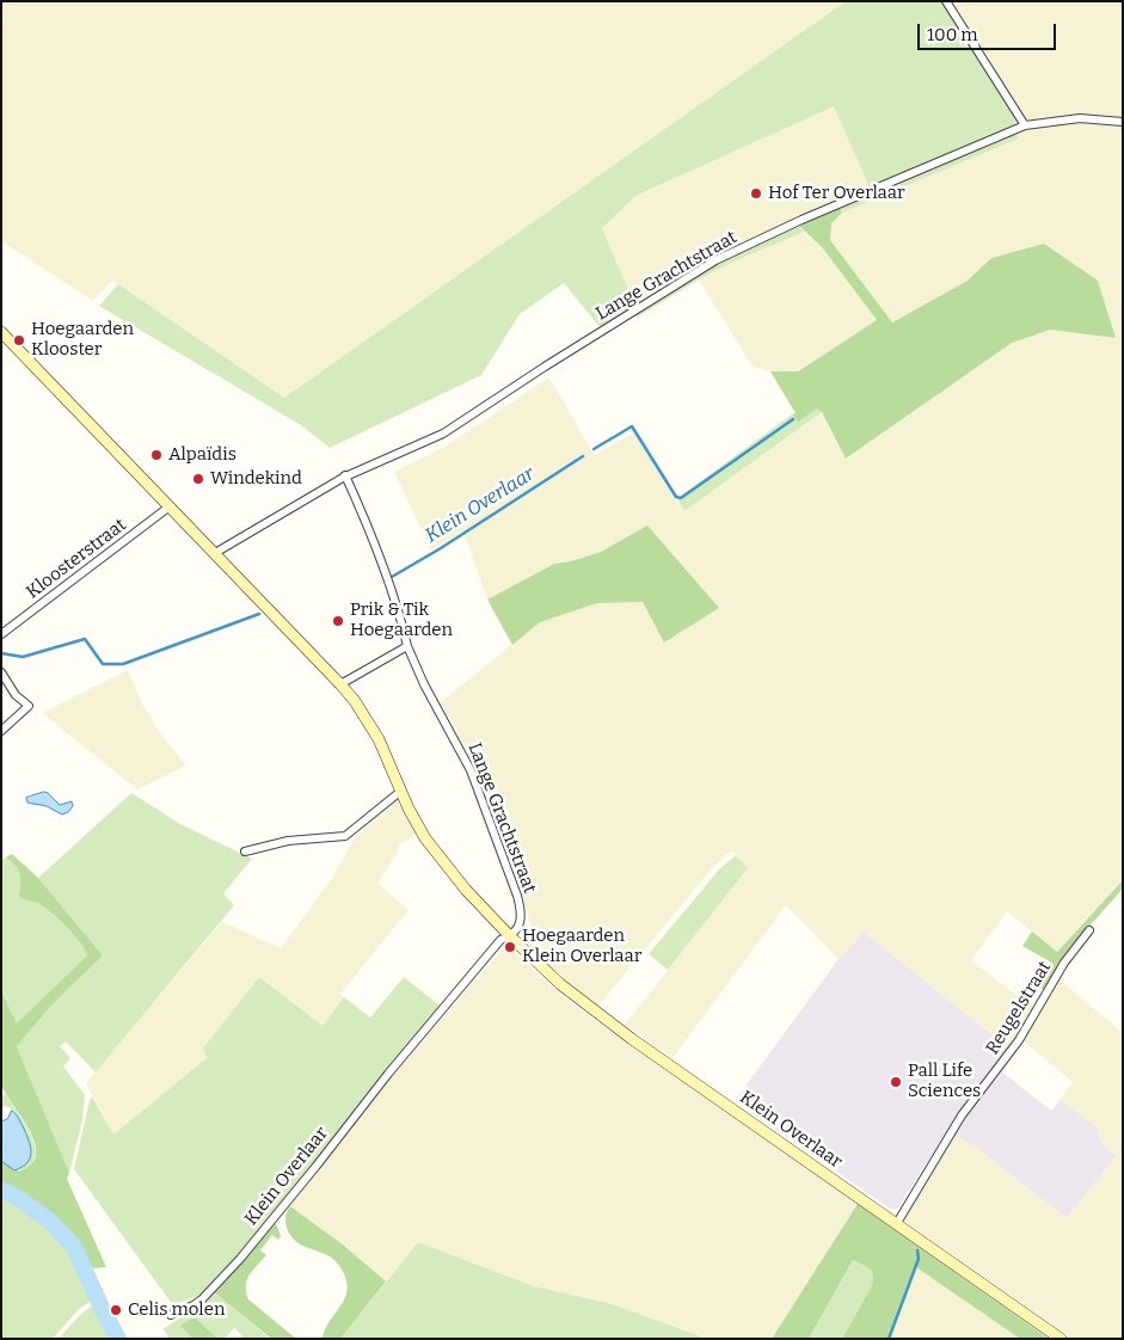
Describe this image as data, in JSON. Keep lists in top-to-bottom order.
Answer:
{
  "streets": {
    "main road": ["Klein Overlaar"],
    "street": ["Lange Grachtstraat", "Kloosterstraat", "Reugelstraat"]
  },
  "crossings": [
    ["Lange Grachtstraat", "Klein Overlaar"],
    ["Kloosterstraat", "Klein Overlaar"],
    ["Reugelstraat", "Klein Overlaar"]
  ],
  "water": ["Klein Overlaar"],
  "places": [
    "Hof Ter Overlaar",
    "Hoegaarden Klooster",
    "Alpaïdis",
    "Windekind",
    "Prik & Tik Hoegaarden",
    "Hoegaarden Klein Overlaar",
    "Pall Life Sciences",
    "Celis molen"
  ],
  "scale_bar": "100 m"
}
